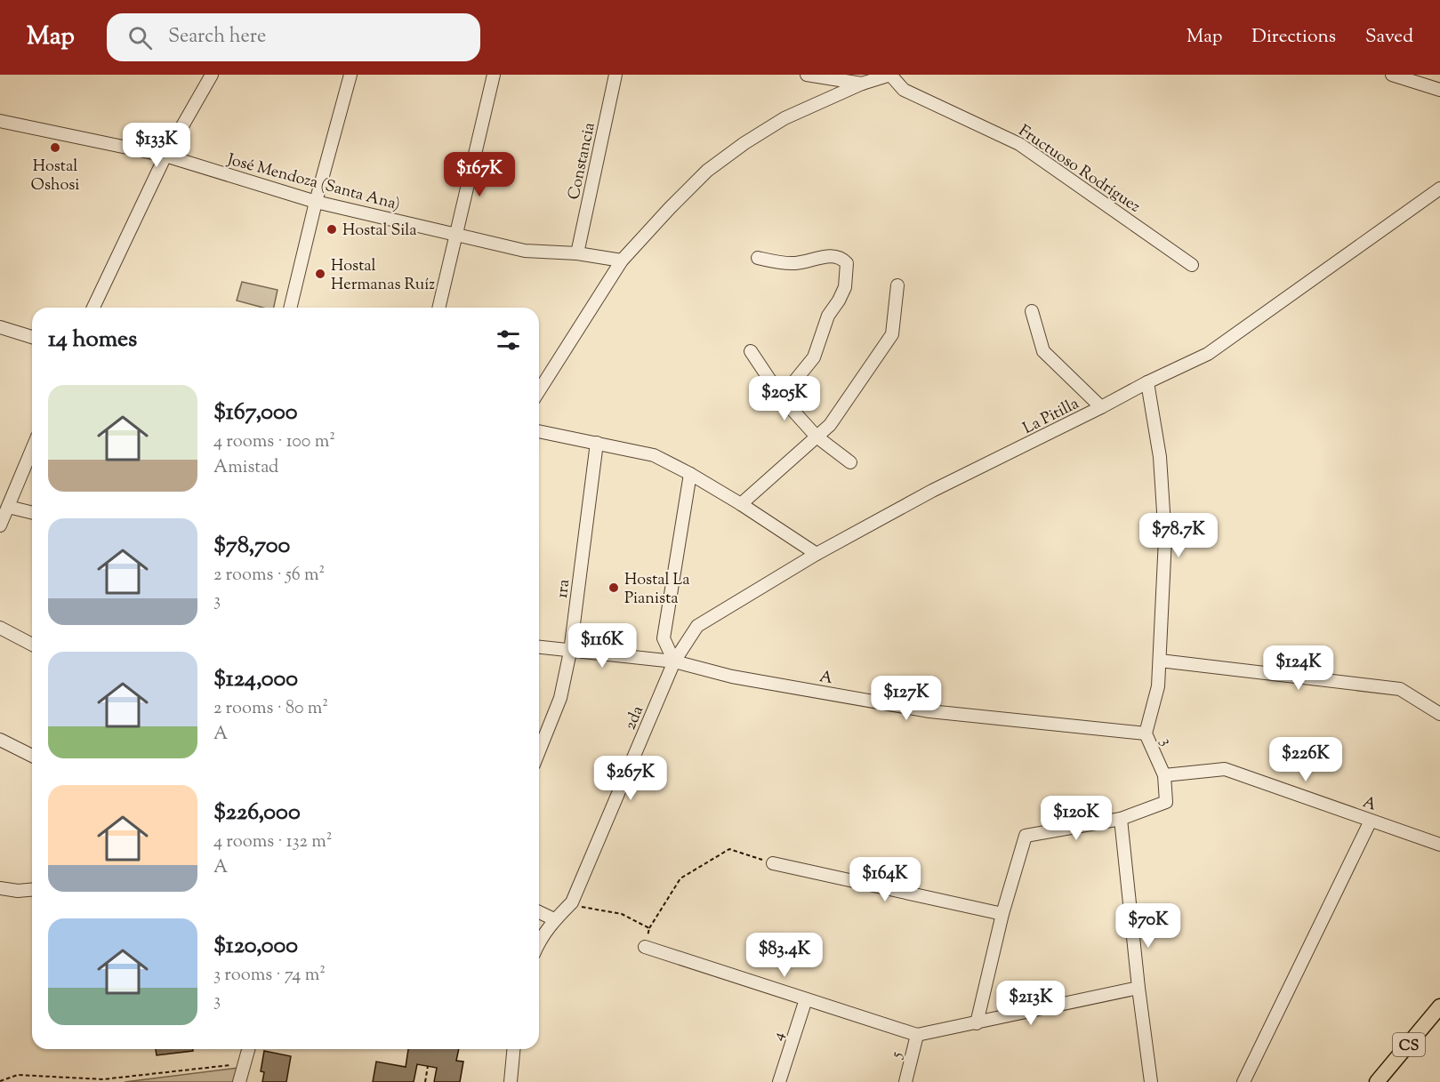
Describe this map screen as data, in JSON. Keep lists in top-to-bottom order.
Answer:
{
  "streets": {
    "main road": ["CS"],
    "street": [
      "Constancia",
      "Fructuoso Rodríguez",
      "José Mendoza (Santa Ana)",
      "La Pitilla",
      "1ra",
      "A",
      "2da",
      "3",
      "4",
      "5"
    ]
  },
  "crossings": [
    ["Constancia", "José Mendoza (Santa Ana)"],
    ["La Pitilla", "A"],
    ["La Pitilla", "2da"],
    ["La Pitilla", "3"],
    ["1ra", "A"],
    ["A", "2da"],
    ["A", "3"]
  ],
  "places": [
    "Hostal Oshosi",
    "Hostal Sila",
    "Hostal Hermanas Ruíz",
    "Hostal La Pianista"
  ],
  "page": {
    "header": "Map",
    "search": "Search here",
    "nav": ["Map", "Directions", "Saved"],
    "price": [
      "$133K",
      "$167K",
      "$205K",
      "$78.7K",
      "$116K",
      "$124K",
      "$127K",
      "$226K",
      "$267K",
      "$120K",
      "$164K",
      "$70K",
      "$83.4K",
      "$213K"
    ],
    "heading": "14 homes",
    "list": [
      {
        "name": "$167,000",
        "note": "4 rooms · 100 m² · Amistad"
      },
      {
        "name": "$78,700",
        "note": "2 rooms · 56 m² · 3"
      },
      {
        "name": "$124,000",
        "note": "2 rooms · 80 m² · A"
      },
      {
        "name": "$226,000",
        "note": "4 rooms · 132 m² · A"
      },
      {
        "name": "$120,000",
        "note": "3 rooms · 74 m² · 3"
      }
    ]
  }
}
